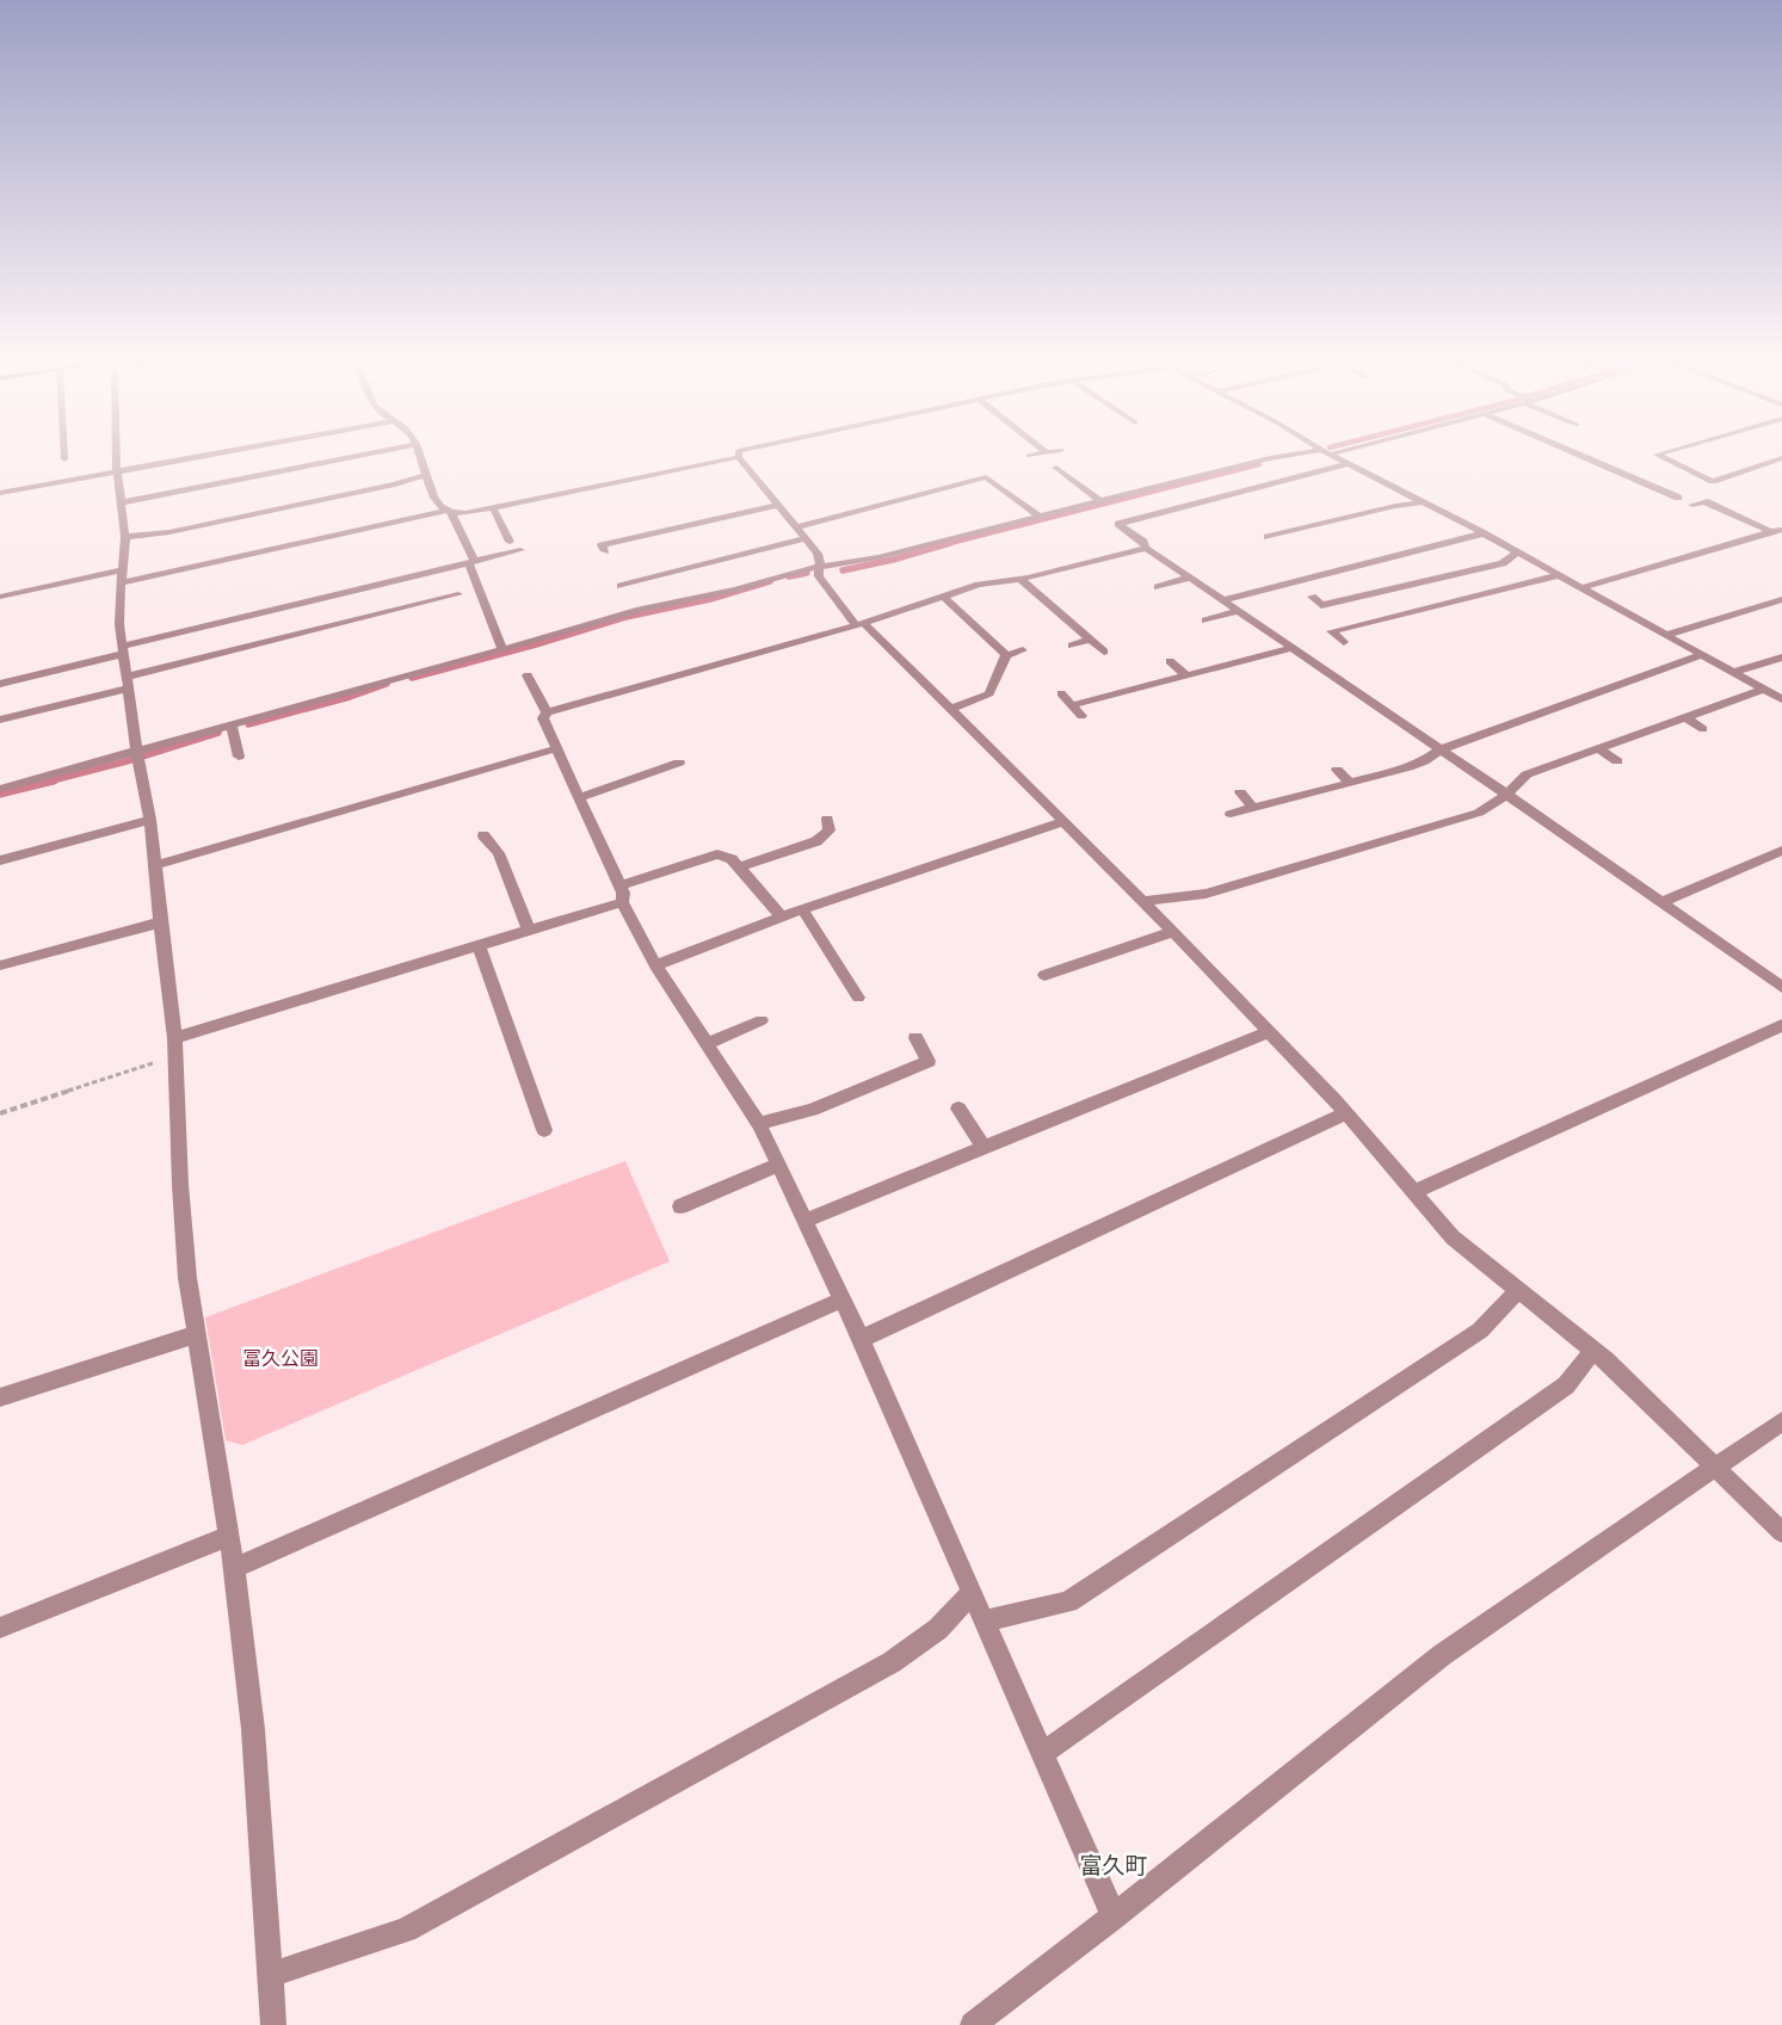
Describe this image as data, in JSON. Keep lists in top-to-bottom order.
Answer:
{
  "districts": ["富久町"],
  "parks": ["冨久公園"]
}
